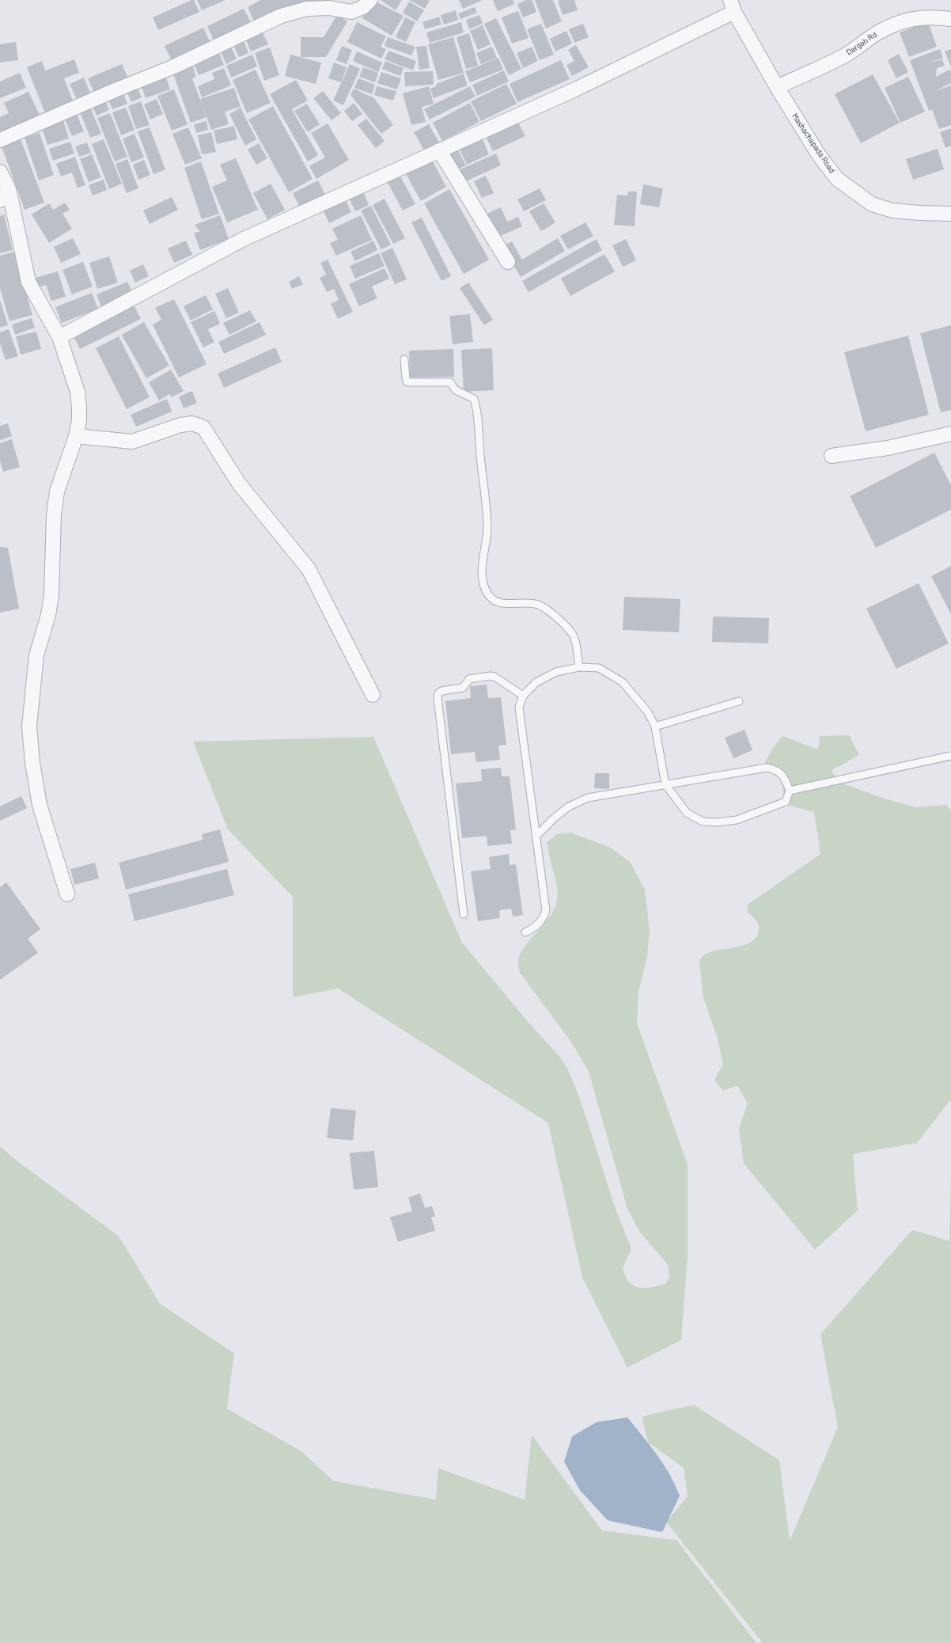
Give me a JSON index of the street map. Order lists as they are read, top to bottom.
{
  "streets": {
    "street": ["Dargah Rd", "Mashachapada Road"]
  },
  "crossings": [
    ["Dargah Rd", "Mashachapada Road"]
  ]
}
